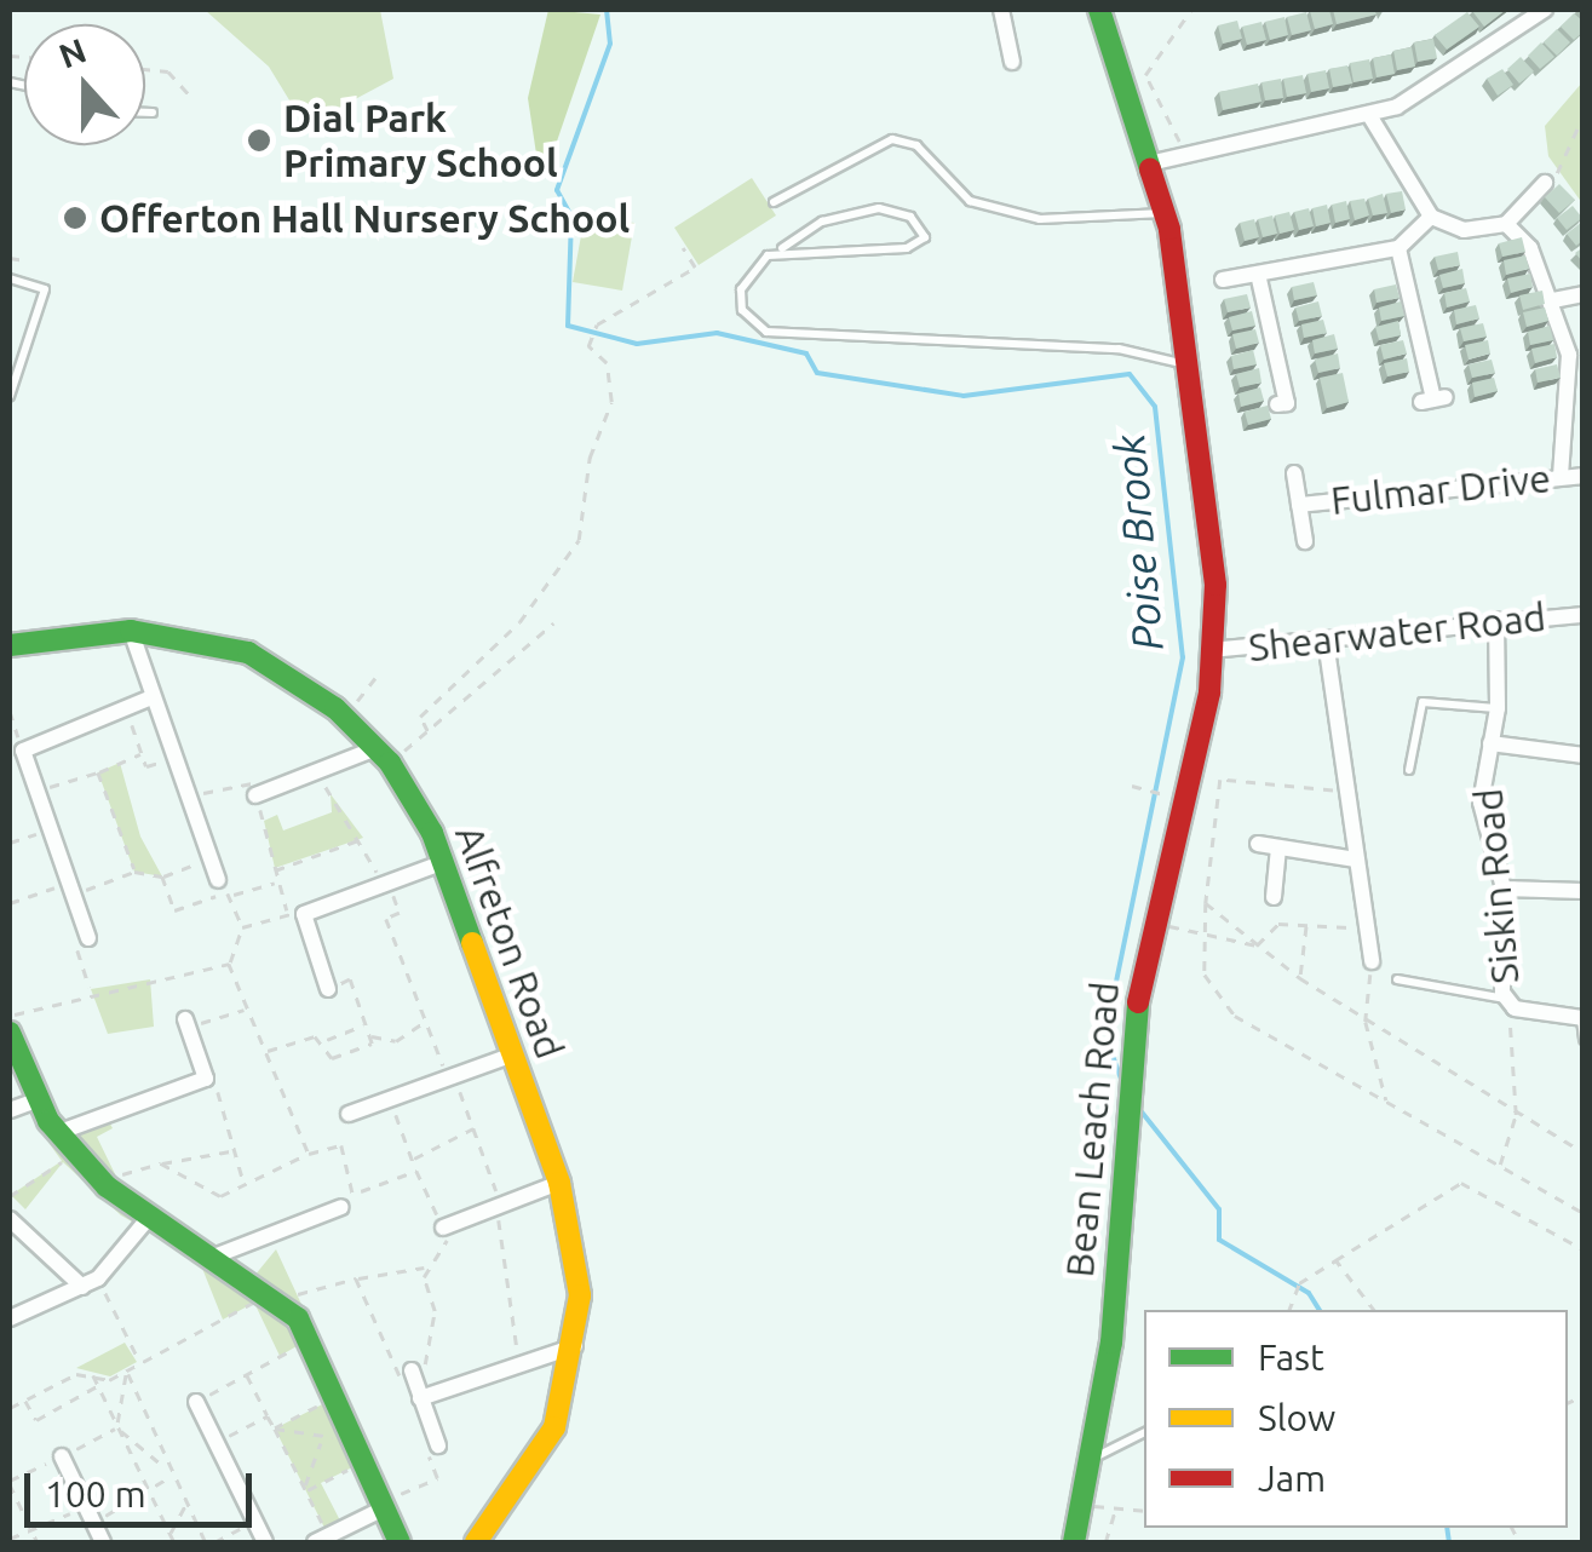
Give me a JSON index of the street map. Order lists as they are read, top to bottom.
{
  "streets": {
    "street": [
      "Fulmar Drive",
      "Shearwater Road",
      "Siskin Road",
      "Alfreton Road",
      "Bean Leach Road"
    ]
  },
  "crossings": [
    ["Shearwater Road", "Siskin Road"],
    ["Shearwater Road", "Bean Leach Road"]
  ],
  "water": ["Poise Brook"],
  "places": ["Dial Park Primary School", "Offerton Hall Nursery School"],
  "legend": ["Fast", "Slow", "Jam"],
  "scale_bar": "100 m",
  "north": "top"
}
